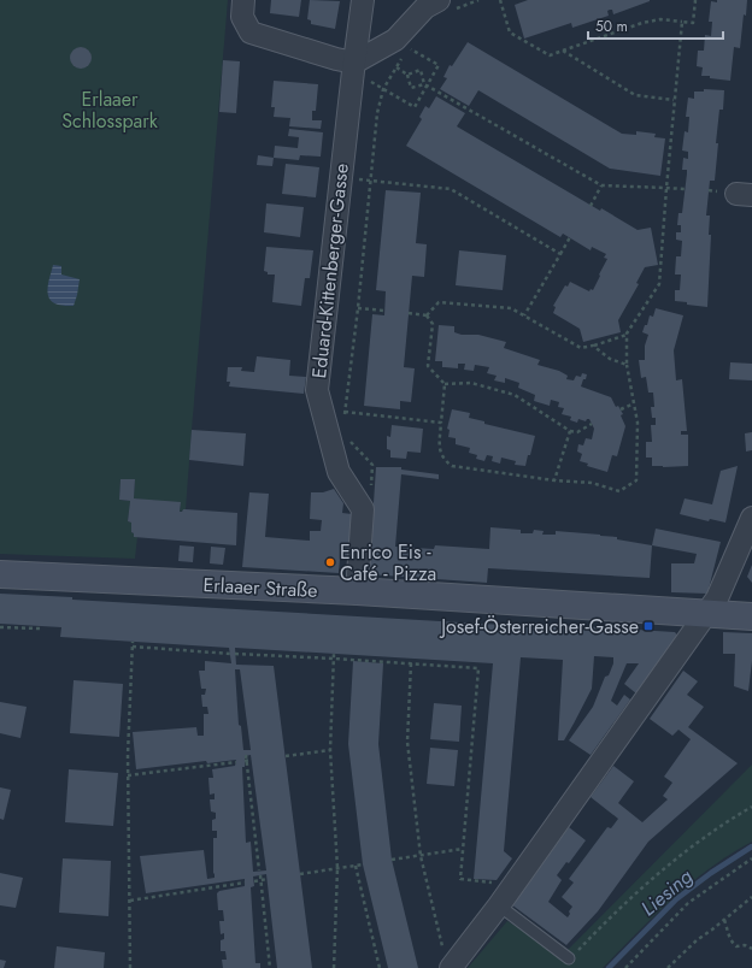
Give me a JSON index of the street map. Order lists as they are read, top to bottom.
{
  "streets": {
    "main road": ["Erlaaer Straße"],
    "street": ["Eduard-Kittenberger-Gasse"]
  },
  "water": ["Liesing"],
  "parks": ["Erlaaer Schlosspark"],
  "places": {
    "other": ["Enrico Eis - Café - Pizza"],
    "transit": ["Josef-Österreicher-Gasse"]
  },
  "scale_bar": "50 m"
}
